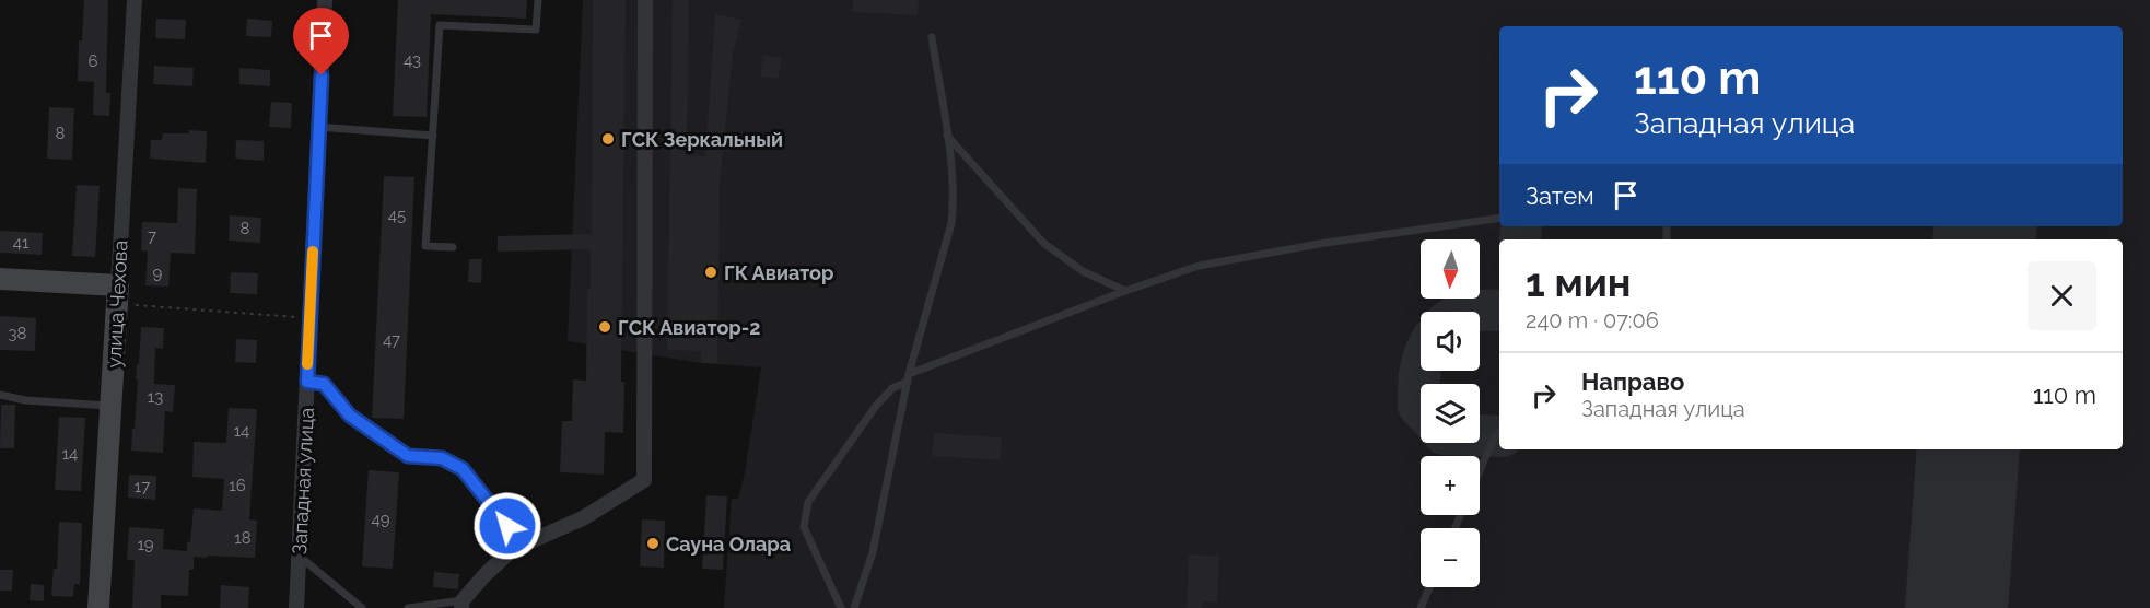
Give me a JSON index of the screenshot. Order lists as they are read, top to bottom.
{
  "streets": {
    "street": ["улица Чехова", "Западная улица"]
  },
  "places": [
    "ГСК Зеркальный",
    "ГК Авиатор",
    "ГСК Авиатор-2",
    "Сауна Олара"
  ],
  "house_numbers": [
    "43",
    "6",
    "8",
    "45",
    "8",
    "7",
    "41",
    "9",
    "38",
    "47",
    "13",
    "14",
    "14",
    "16",
    "17",
    "49",
    "18",
    "19"
  ],
  "north": "bottom",
  "page": {
    "turn": ["110 m", "Западная улица"],
    "then": "Затем",
    "map_buttons": ["+", "−"],
    "heading": ["1 мин", "240 m · 07:06"],
    "list": [
      {
        "name": "Направо",
        "note": "Западная улица",
        "value": "110 m"
      }
    ]
  }
}
